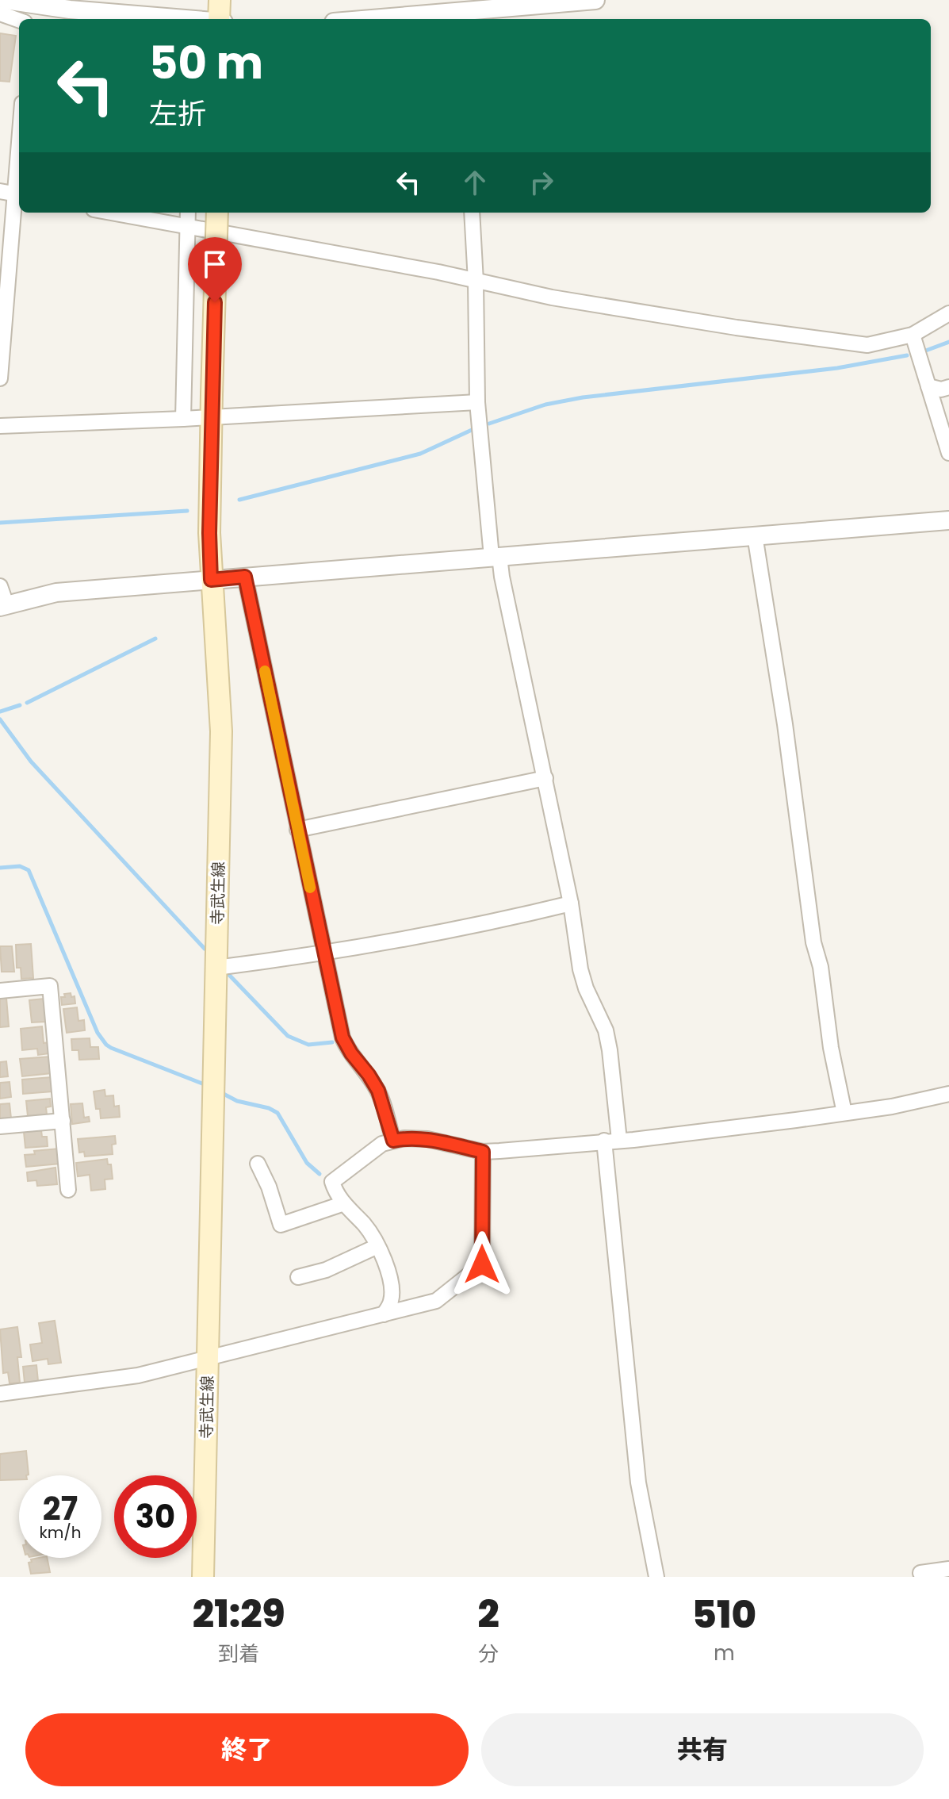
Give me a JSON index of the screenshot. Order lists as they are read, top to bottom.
{
  "streets": {
    "main road": ["寺武生線"]
  },
  "page": {
    "turn": ["50 m", "左折"],
    "speed": "27 km/h",
    "limit": "30",
    "eta": [
      "21:29",
      "到着",
      "2",
      "分",
      "510",
      "m"
    ],
    "buttons": ["終了", "共有"]
  }
}
